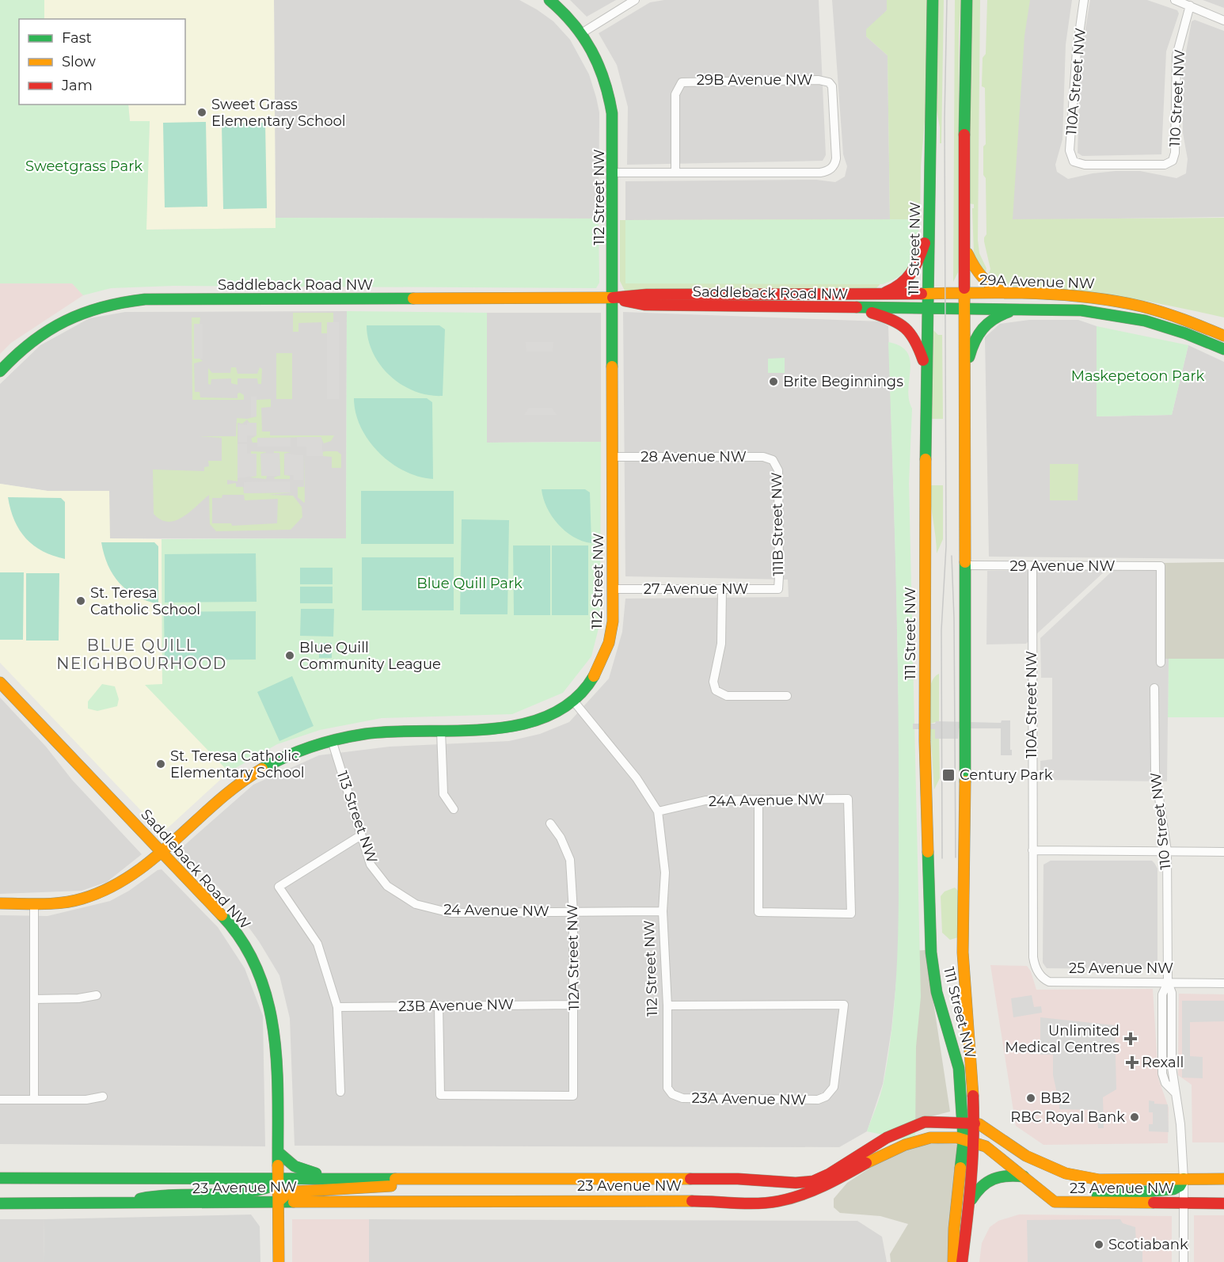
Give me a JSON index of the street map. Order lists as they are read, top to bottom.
{
  "streets": {
    "main road": [
      "112 Street NW",
      "111 Street NW",
      "29A Avenue NW",
      "Saddleback Road NW",
      "23 Avenue NW"
    ],
    "street": [
      "29B Avenue NW",
      "110A Street NW",
      "110 Street NW",
      "28 Avenue NW",
      "111B Street NW",
      "29 Avenue NW",
      "27 Avenue NW",
      "24A Avenue NW",
      "113 Street NW",
      "24 Avenue NW",
      "112A Street NW",
      "25 Avenue NW",
      "23B Avenue NW",
      "23A Avenue NW"
    ]
  },
  "crossings": [
    ["110A Street NW", "110 Street NW"],
    ["110A Street NW", "29 Avenue NW"],
    ["110A Street NW", "25 Avenue NW"],
    ["110 Street NW", "25 Avenue NW"],
    ["110 Street NW", "23 Avenue NW"],
    ["112 Street NW", "Saddleback Road NW"],
    ["112 Street NW", "28 Avenue NW"],
    ["112 Street NW", "27 Avenue NW"],
    ["112 Street NW", "24A Avenue NW"],
    ["112 Street NW", "24 Avenue NW"],
    ["112 Street NW", "23A Avenue NW"],
    ["111 Street NW", "29A Avenue NW"],
    ["111 Street NW", "Saddleback Road NW"],
    ["111 Street NW", "29 Avenue NW"],
    ["111 Street NW", "23 Avenue NW"],
    ["29A Avenue NW", "Saddleback Road NW"],
    ["Saddleback Road NW", "23 Avenue NW"],
    ["28 Avenue NW", "111B Street NW"],
    ["111B Street NW", "27 Avenue NW"],
    ["113 Street NW", "24 Avenue NW"],
    ["24 Avenue NW", "112A Street NW"],
    ["112A Street NW", "23B Avenue NW"]
  ],
  "districts": ["BLUE QUILL NEIGHBOURHOOD"],
  "parks": ["Sweetgrass Park", "Maskepetoon Park", "Blue Quill Park"],
  "places": {
    "other": [
      "Sweet Grass Elementary School",
      "Brite Beginnings",
      "St. Teresa Catholic School",
      "Blue Quill Community League",
      "St. Teresa Catholic Elementary School",
      "BB2",
      "RBC Royal Bank",
      "Scotiabank"
    ],
    "transit": ["Century Park"],
    "health": ["Unlimited Medical Centres", "Rexall"]
  },
  "legend": ["Fast", "Slow", "Jam"]
}
